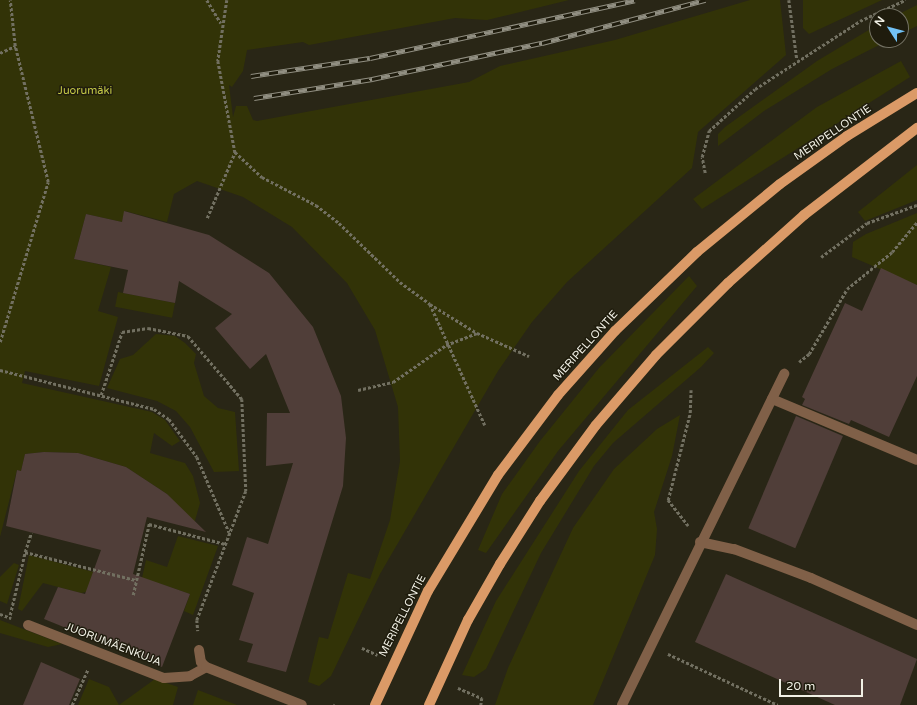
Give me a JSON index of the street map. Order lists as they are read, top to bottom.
{
  "streets": {
    "main road": ["MERIPELLONTIE"],
    "street": ["JUORUMÄENKUJA"]
  },
  "parks": ["Juorumäki"],
  "scale_bar": "20 m",
  "north": "top left"
}
